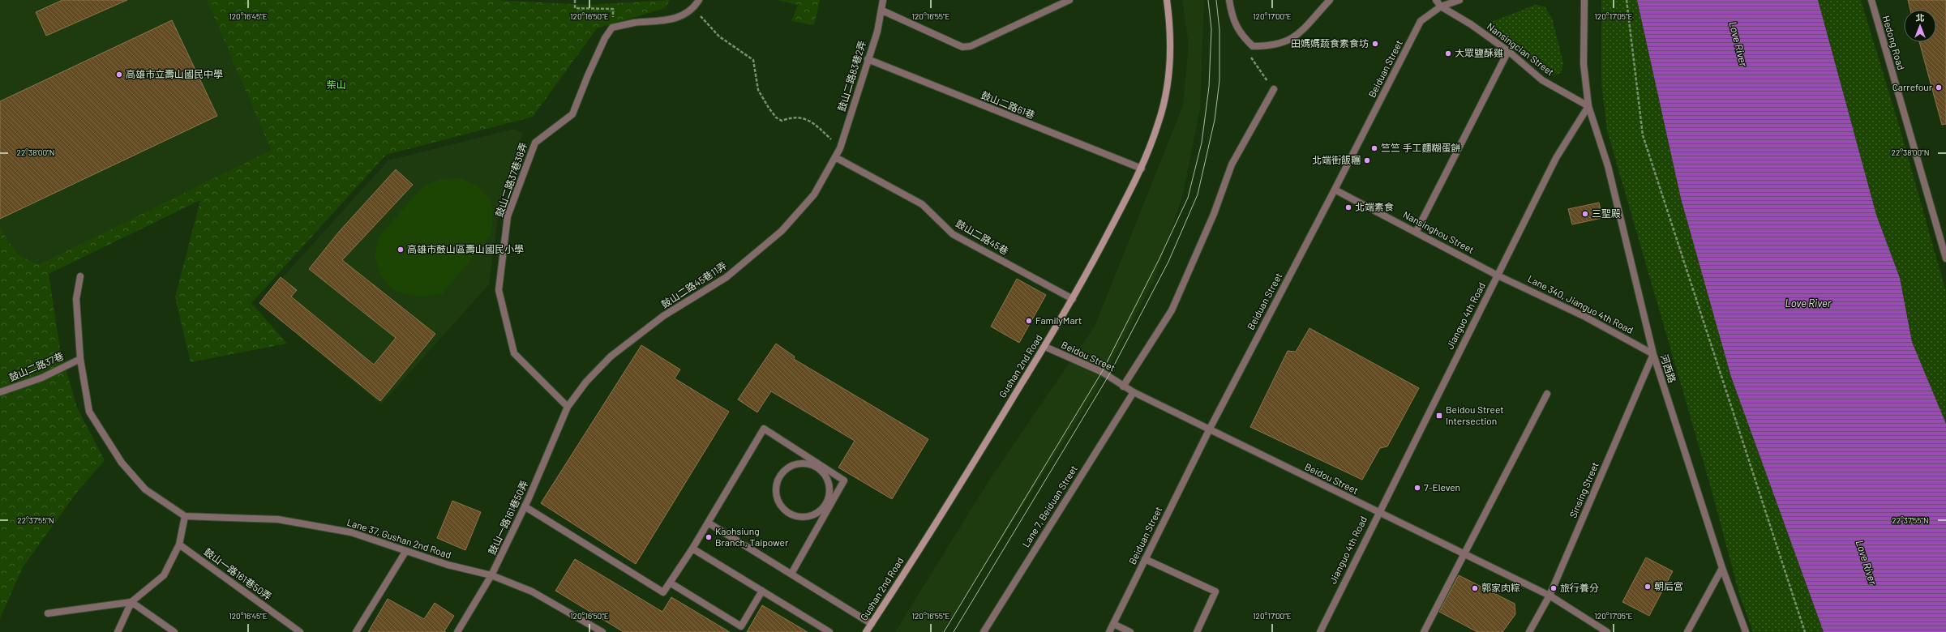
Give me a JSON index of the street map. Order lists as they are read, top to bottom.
{
  "streets": {
    "street": [
      "Hedong Road",
      "Nansingcian Street",
      "Beiduan Street",
      "鼓山二路83巷2弄",
      "鼓山二路61巷",
      "鼓山二路37巷38弄",
      "Nansinghou Street",
      "鼓山二路45巷",
      "鼓山二路45巷11弄",
      "Lane 340, Jianguo 4th Road",
      "Jianguo 4th Road",
      "Beidou Street",
      "Gushan 2nd Road",
      "鼓山二路37巷",
      "河西路",
      "Sinsing Street",
      "Lane 7, Beiduan Street",
      "鼓山一路161巷50弄",
      "Lane 37, Gushan 2nd Road"
    ]
  },
  "crossings": [
    ["Nansingcian Street", "Beiduan Street"],
    ["Nansingcian Street", "Jianguo 4th Road"],
    ["Nansingcian Street", "河西路"],
    ["Beiduan Street", "Nansinghou Street"],
    ["Beiduan Street", "Beidou Street"],
    ["鼓山二路83巷2弄", "鼓山二路61巷"],
    ["鼓山二路83巷2弄", "鼓山二路45巷"],
    ["鼓山二路83巷2弄", "鼓山二路45巷11弄"],
    ["鼓山二路61巷", "Gushan 2nd Road"],
    ["鼓山二路37巷38弄", "鼓山二路45巷11弄"],
    ["鼓山二路37巷38弄", "鼓山一路161巷50弄"],
    ["Nansinghou Street", "Lane 340, Jianguo 4th Road"],
    ["Nansinghou Street", "Jianguo 4th Road"],
    ["鼓山二路45巷", "鼓山二路45巷11弄"],
    ["鼓山二路45巷", "Gushan 2nd Road"],
    ["鼓山二路45巷11弄", "鼓山一路161巷50弄"],
    ["Lane 340, Jianguo 4th Road", "Jianguo 4th Road"],
    ["Lane 340, Jianguo 4th Road", "河西路"],
    ["Lane 340, Jianguo 4th Road", "Sinsing Street"],
    ["Jianguo 4th Road", "Beidou Street"],
    ["Jianguo 4th Road", "河西路"],
    ["Beidou Street", "Gushan 2nd Road"],
    ["Beidou Street", "Sinsing Street"],
    ["Beidou Street", "Lane 7, Beiduan Street"],
    ["河西路", "Sinsing Street"],
    ["鼓山一路161巷50弄", "Lane 37, Gushan 2nd Road"]
  ],
  "water": ["Love River"],
  "parks": ["柴山"],
  "places": {
    "other": [
      "田媽媽蔬食素食坊",
      "大眾鹽酥雞",
      "高雄市立壽山國民中學",
      "Carrefour",
      "竺竺 手工麵糊蛋餅",
      "北端街飯糰",
      "北端素食",
      "三聖殿",
      "高雄市鼓山區壽山國民小學",
      "FamilyMart",
      "7-Eleven",
      "Kaohsiung Branch, Taipower",
      "朝后宮",
      "郭家肉粽",
      "旅行養分"
    ],
    "transit": ["Beidou Street Intersection"]
  },
  "north": "top",
  "coordinates": [
    "120°16'45\"E",
    "120°16'50\"E",
    "120°16'55\"E",
    "120°17'00\"E",
    "120°17'05\"E",
    "22°38'00\"N",
    "22°37'55\"N"
  ]
}
